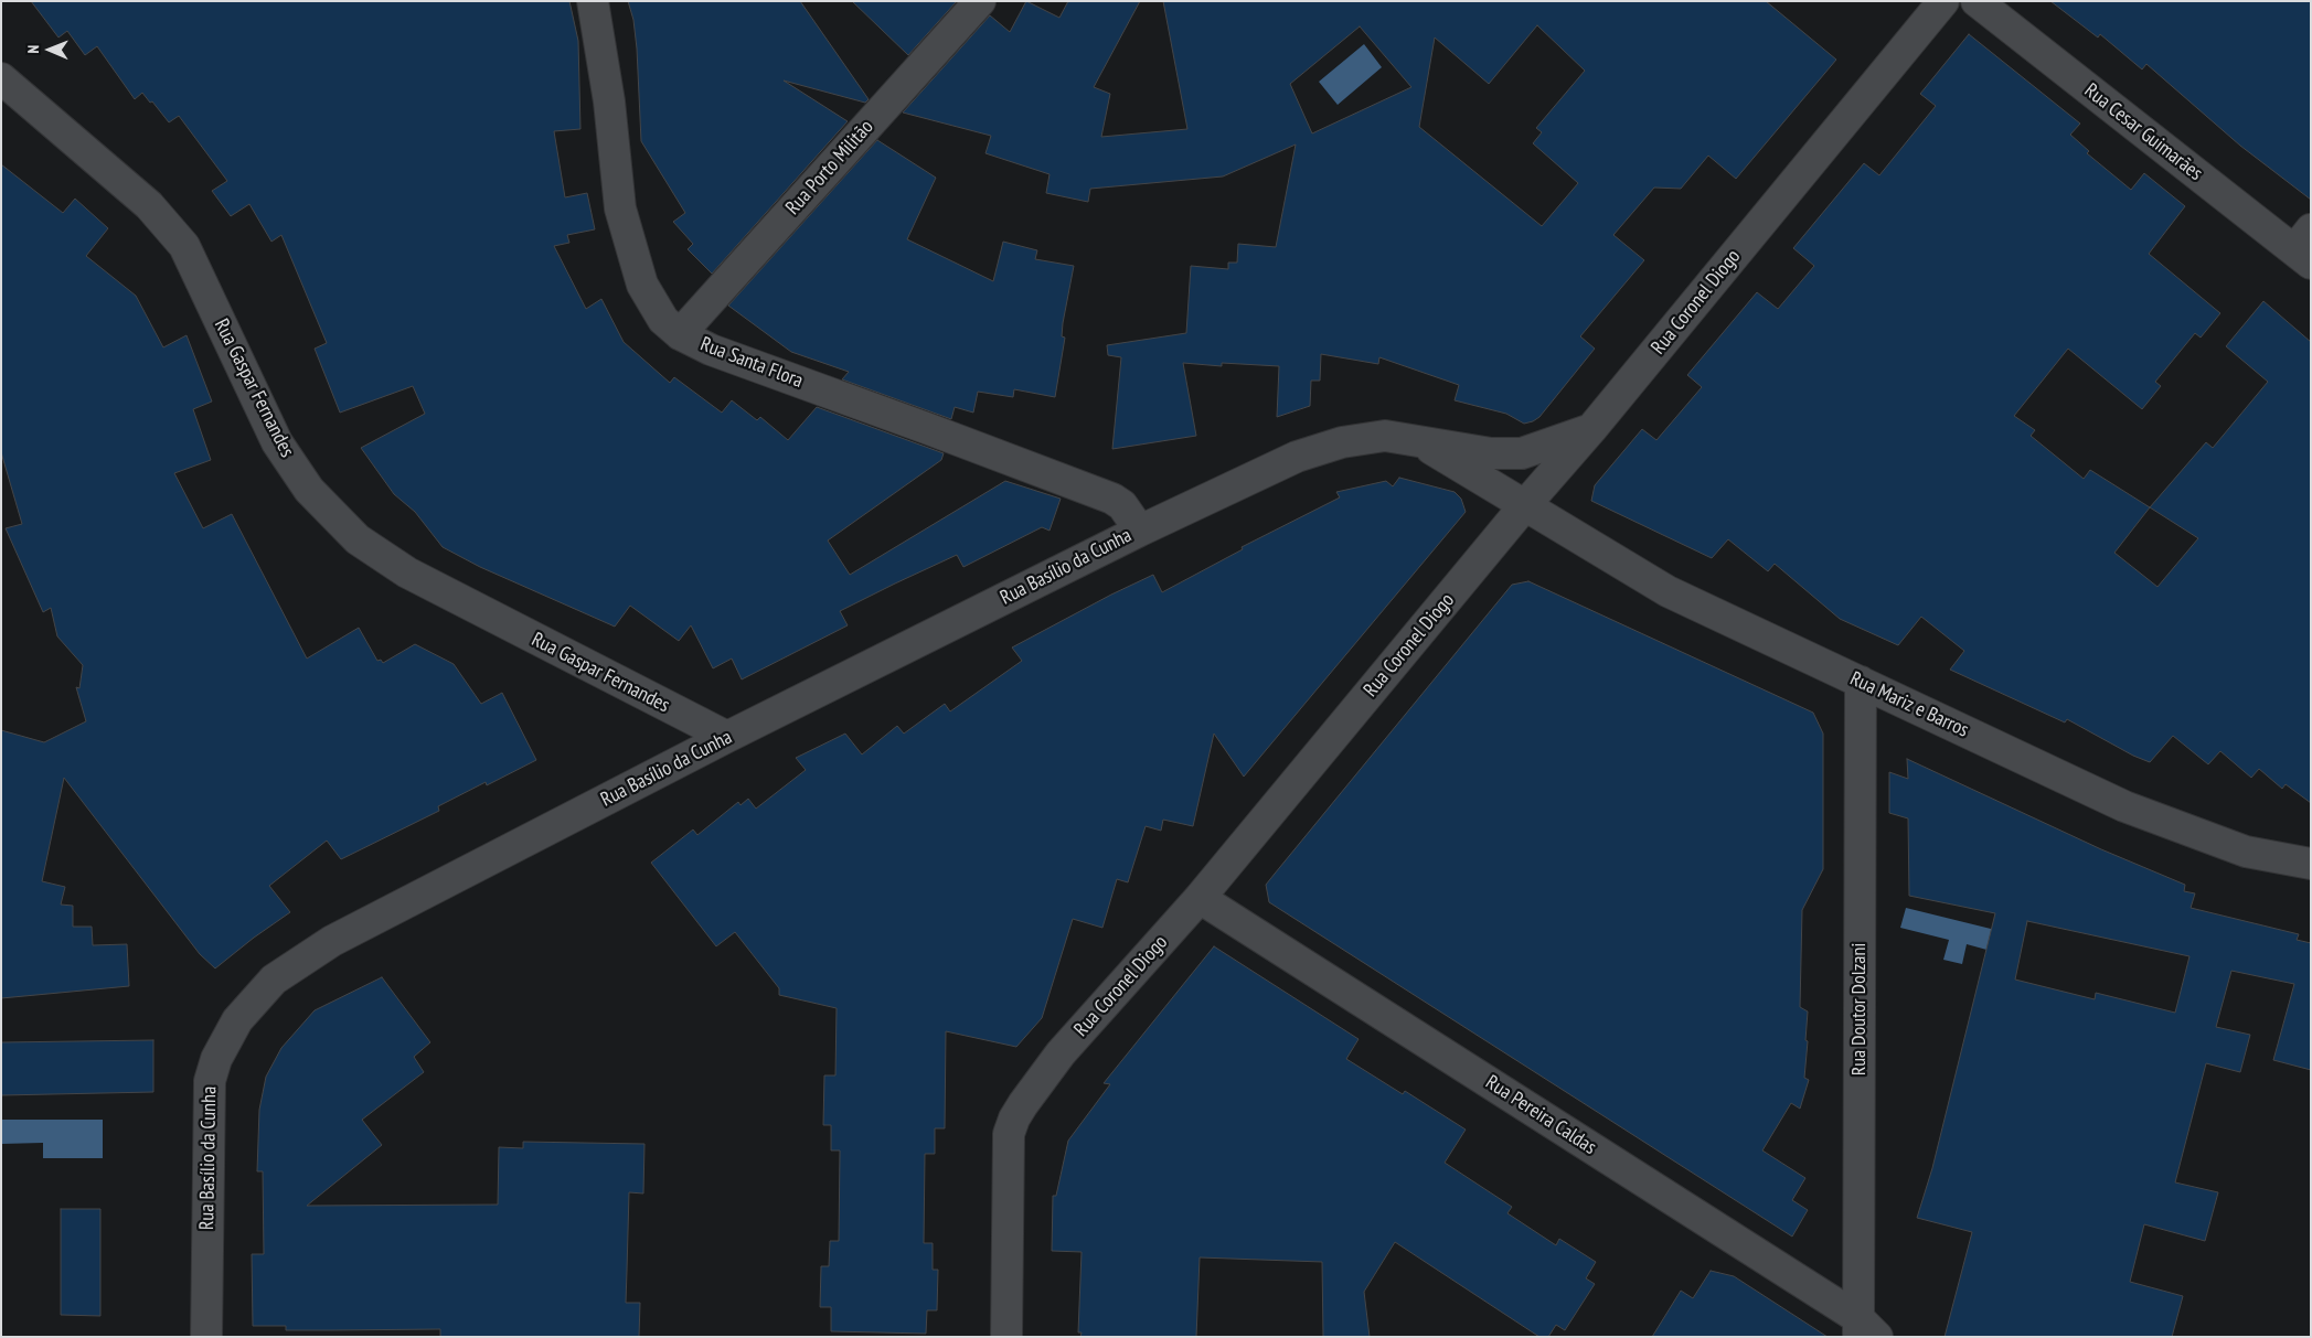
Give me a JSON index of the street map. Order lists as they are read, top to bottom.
{
  "streets": {
    "street": [
      "Rua Cesar Guimarães",
      "Rua Porto Militão",
      "Rua Coronel Diogo",
      "Rua Santa Flora",
      "Rua Gaspar Fernandes",
      "Rua Basílio da Cunha",
      "Rua Mariz e Barros",
      "Rua Doutor Dolzani",
      "Rua Pereira Caldas"
    ]
  },
  "crossings": [
    ["Rua Porto Militão", "Rua Santa Flora"],
    ["Rua Coronel Diogo", "Rua Basílio da Cunha"],
    ["Rua Coronel Diogo", "Rua Mariz e Barros"],
    ["Rua Coronel Diogo", "Rua Pereira Caldas"],
    ["Rua Santa Flora", "Rua Basílio da Cunha"],
    ["Rua Gaspar Fernandes", "Rua Basílio da Cunha"],
    ["Rua Basílio da Cunha", "Rua Mariz e Barros"],
    ["Rua Mariz e Barros", "Rua Doutor Dolzani"],
    ["Rua Doutor Dolzani", "Rua Pereira Caldas"]
  ],
  "north": "left"
}
